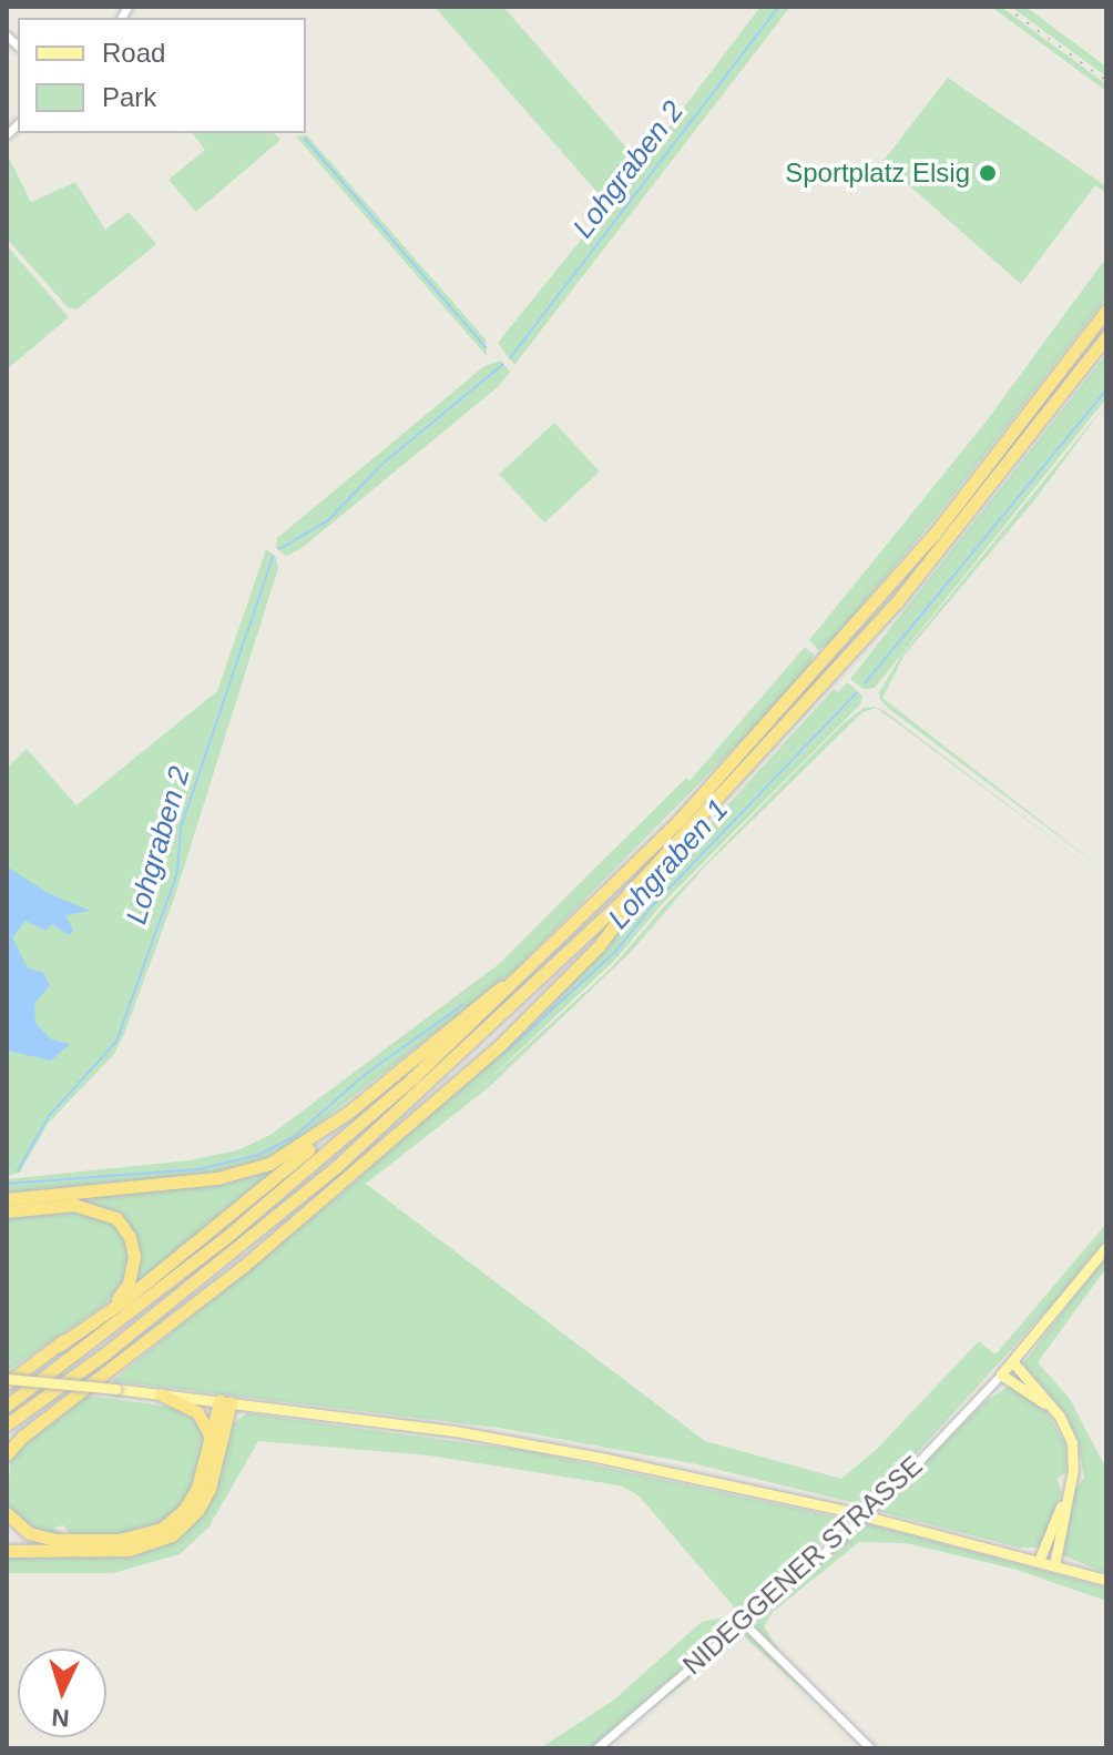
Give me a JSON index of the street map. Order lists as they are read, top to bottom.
{
  "streets": {
    "street": ["NIDEGGENER STRASSE"]
  },
  "water": ["Lohgraben 2", "Lohgraben 1"],
  "places": ["Sportplatz Elsig"],
  "legend": ["Road", "Park"],
  "north": "bottom"
}
